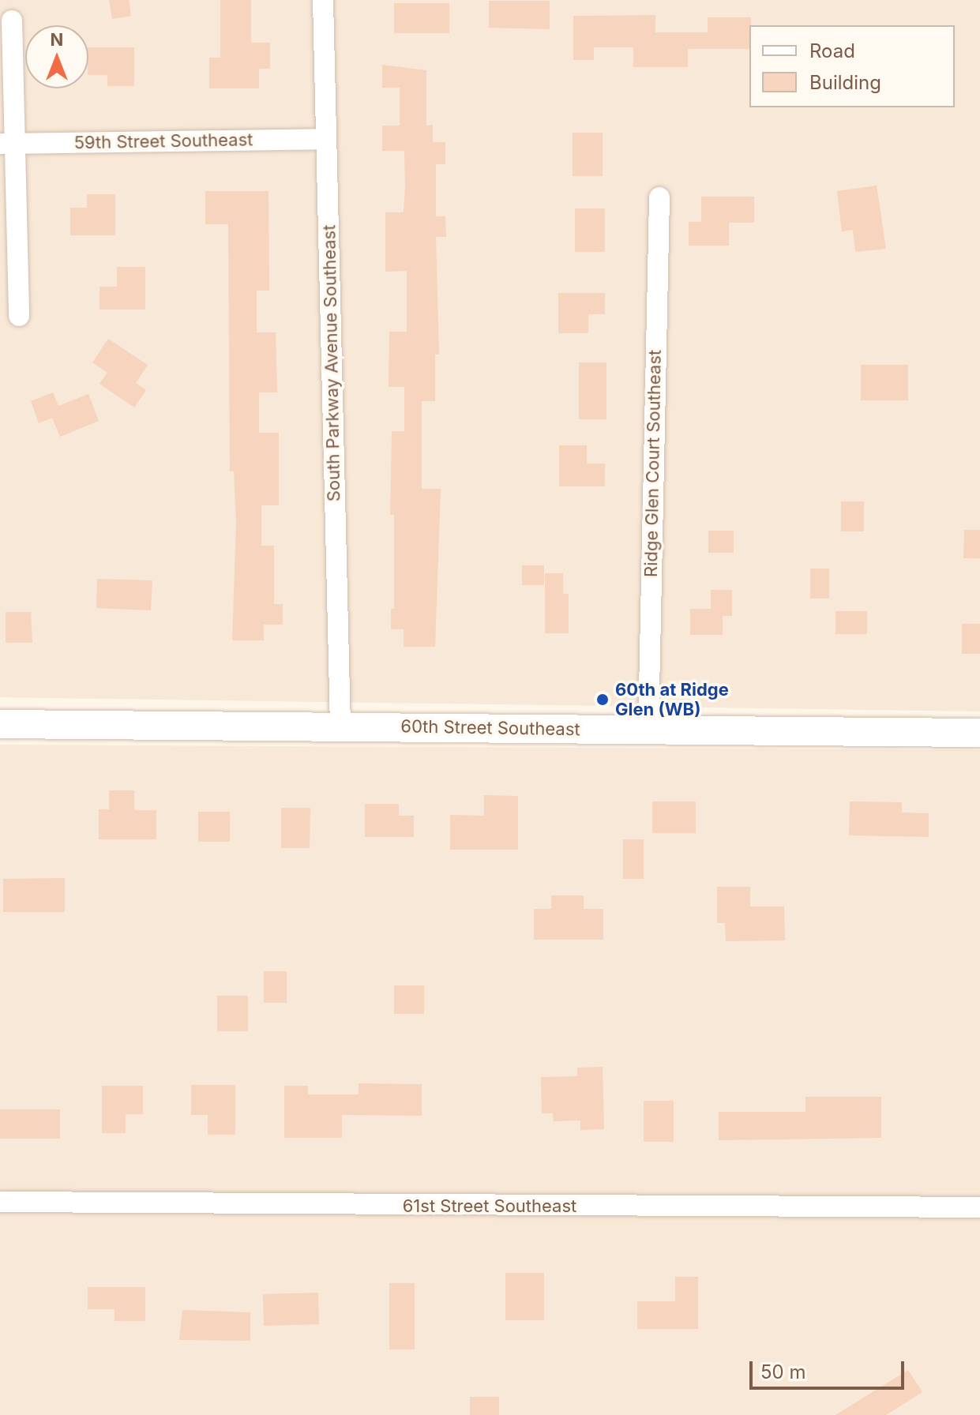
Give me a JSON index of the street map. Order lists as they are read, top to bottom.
{
  "streets": {
    "main road": ["60th Street Southeast"],
    "street": [
      "59th Street Southeast",
      "South Parkway Avenue Southeast",
      "Ridge Glen Court Southeast",
      "61st Street Southeast"
    ]
  },
  "crossings": [
    ["59th Street Southeast", "South Parkway Avenue Southeast"],
    ["South Parkway Avenue Southeast", "60th Street Southeast"],
    ["Ridge Glen Court Southeast", "60th Street Southeast"]
  ],
  "places": ["60th at Ridge Glen (WB)"],
  "legend": ["Road", "Building"],
  "scale_bar": "50 m",
  "north": "top"
}
